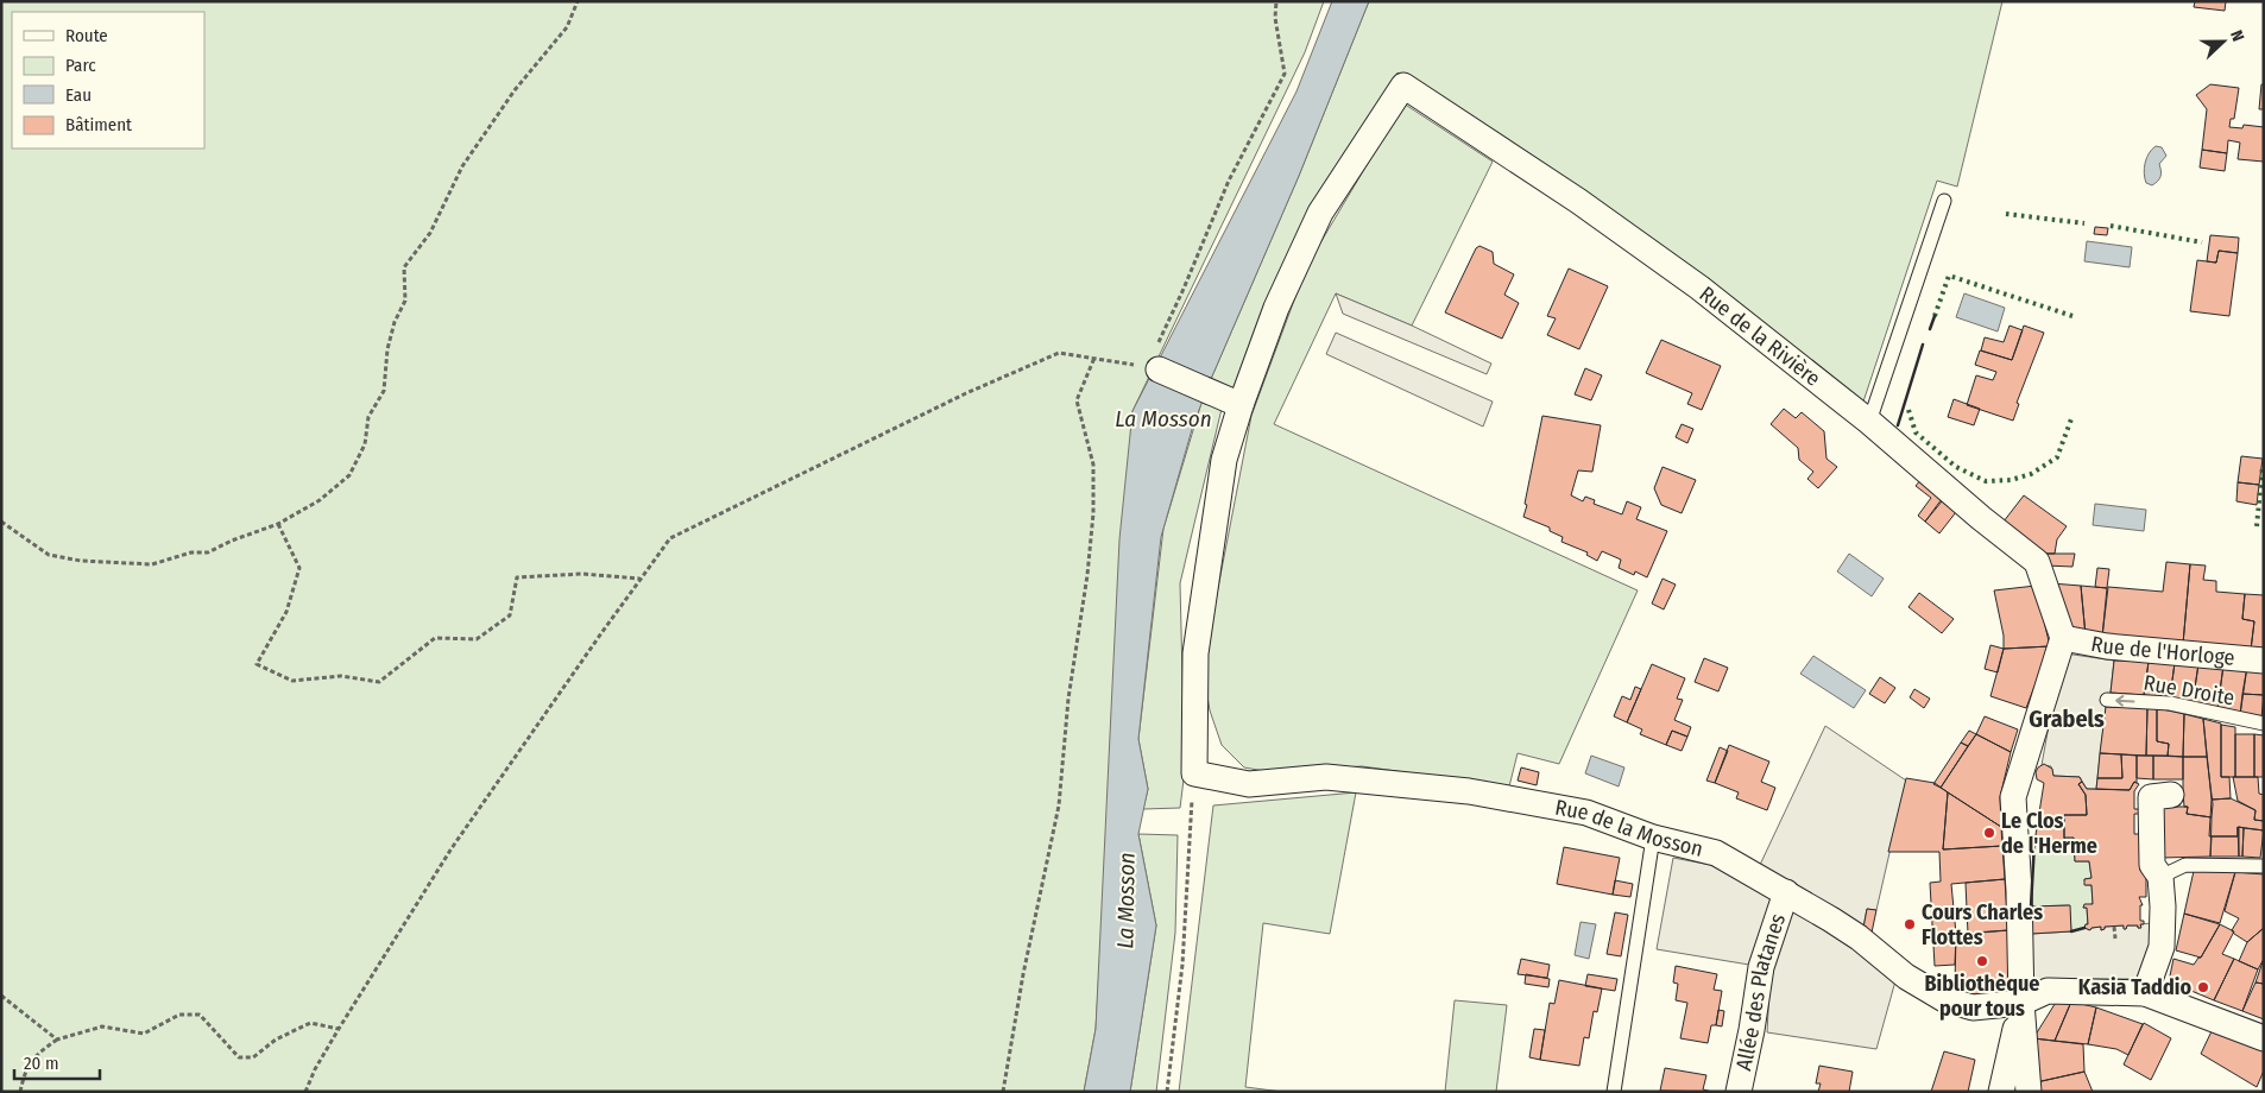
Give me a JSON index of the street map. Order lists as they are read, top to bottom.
{
  "streets": {
    "street": [
      "Rue de la Rivière",
      "Rue de l'Horloge",
      "Rue de la Mosson",
      "Allée des Platanes"
    ],
    "lane": ["Rue Droite"]
  },
  "crossings": [
    ["Rue de la Rivière", "Rue de l'Horloge"],
    ["Rue de la Mosson", "Allée des Platanes"]
  ],
  "one_way": ["Rue Droite"],
  "districts": ["Grabels"],
  "water": ["La Mosson"],
  "places": [
    "Le Clos de l'Herme",
    "Cours Charles Flottes",
    "Bibliothèque pour tous",
    "Kasia Taddio"
  ],
  "legend": [
    "Route",
    "Parc",
    "Eau",
    "Bâtiment"
  ],
  "scale_bar": "20 m",
  "north": "right"
}
